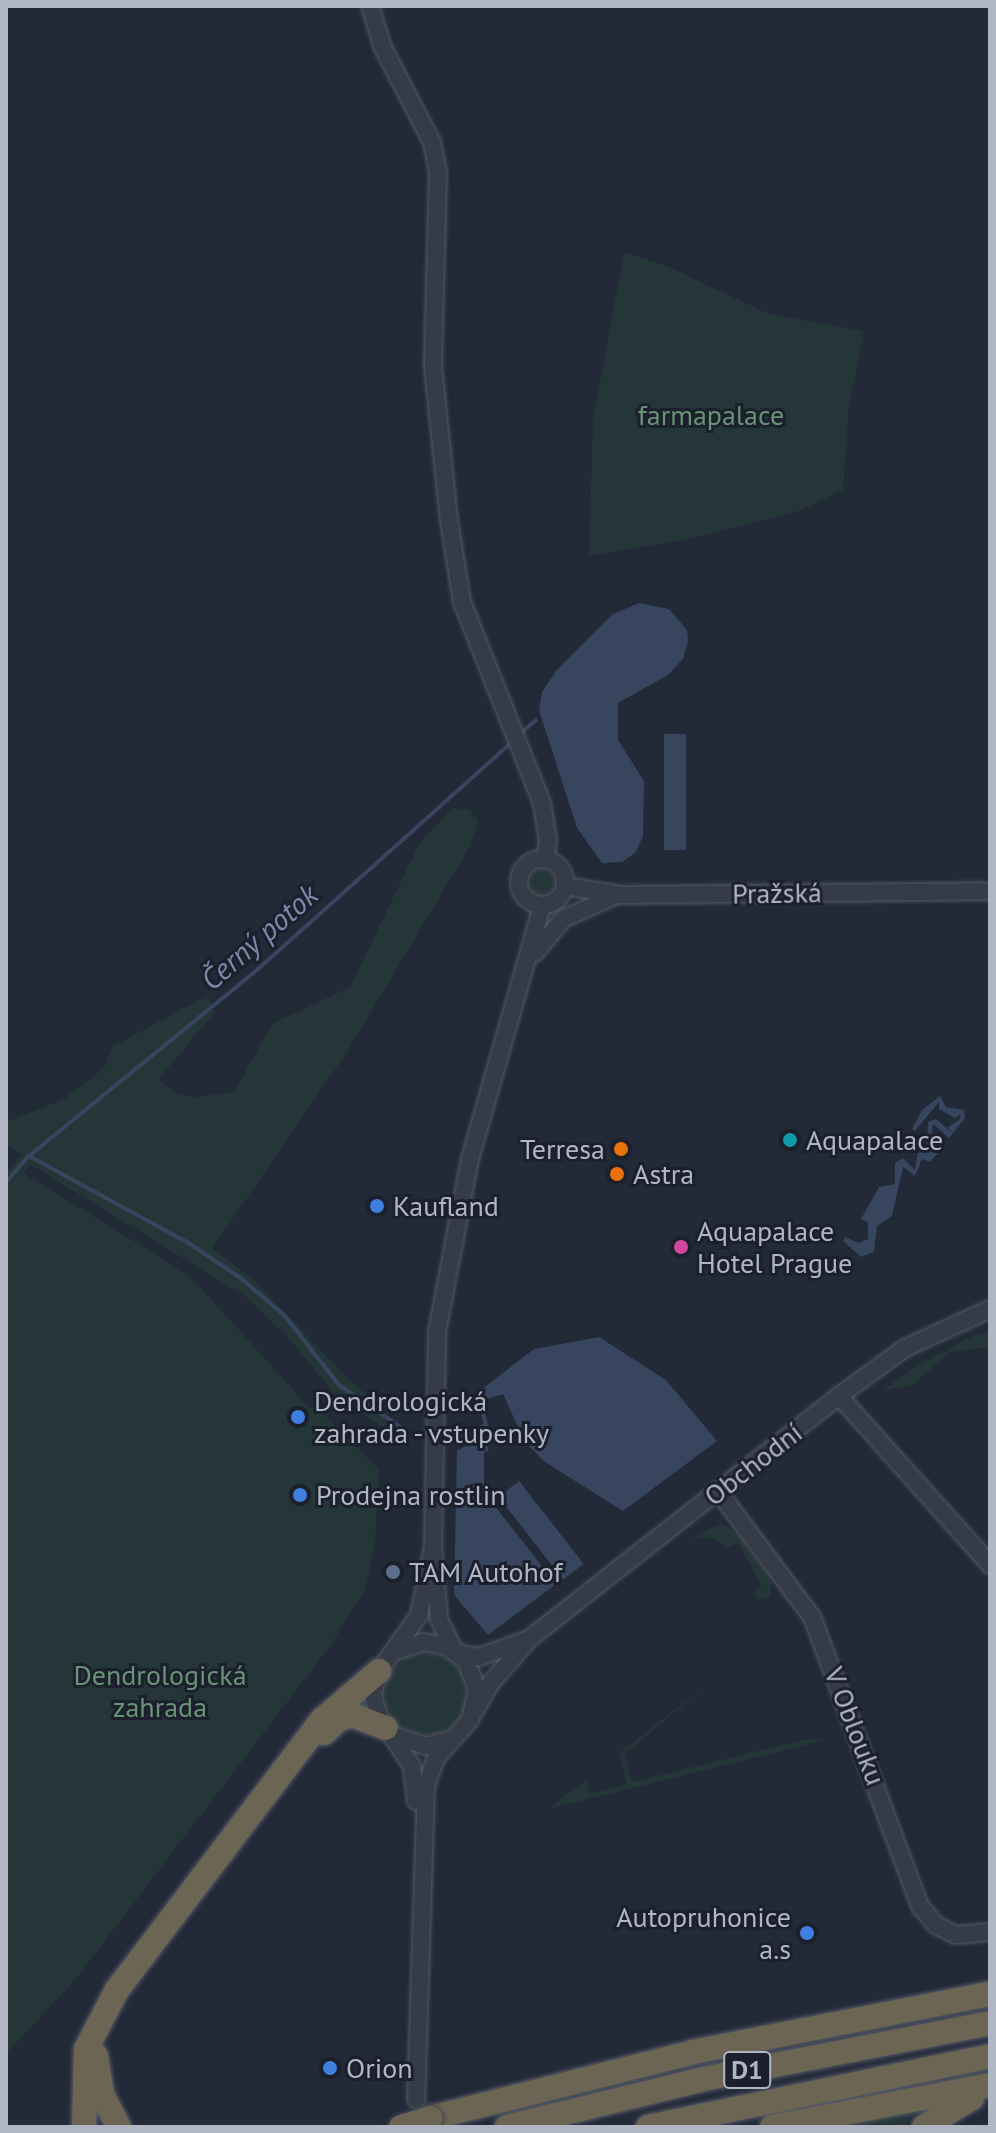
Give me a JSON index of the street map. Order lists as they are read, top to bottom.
{
  "streets": {
    "highway": ["D1"],
    "street": ["Pražská", "Obchodní", "V Oblouku"]
  },
  "crossings": [
    ["Obchodní", "V Oblouku"]
  ],
  "water": ["Černý potok"],
  "parks": ["farmapalace", "Dendrologická zahrada"],
  "places": [
    "Aquapalace",
    "Terresa",
    "Astra",
    "Kaufland",
    "Aquapalace Hotel Prague",
    "Dendrologická zahrada - vstupenky",
    "Prodejna rostlin",
    "TAM Autohof",
    "Autopruhonice a.s",
    "Orion"
  ]
}
